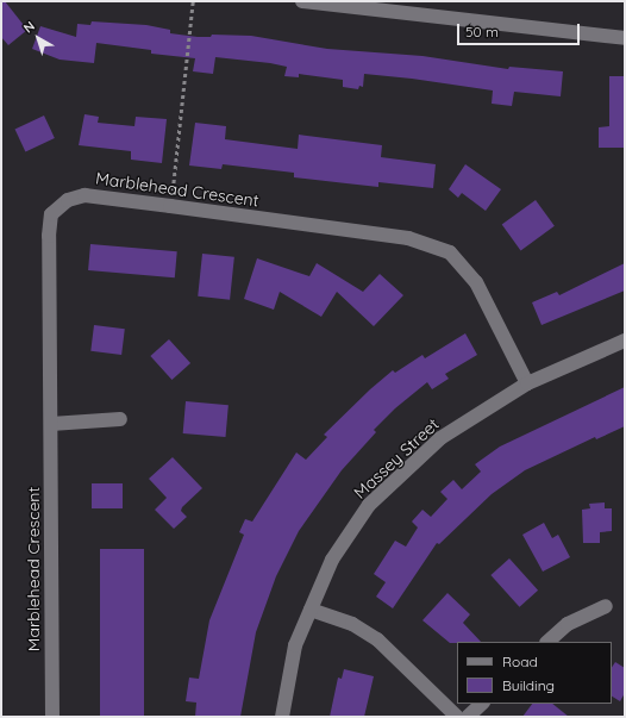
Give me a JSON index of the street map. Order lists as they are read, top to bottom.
{
  "streets": {
    "street": ["Marblehead Crescent", "Massey Street"]
  },
  "crossings": [
    ["Marblehead Crescent", "Massey Street"]
  ],
  "legend": ["Road", "Building"],
  "scale_bar": "50 m",
  "north": "top left"
}
